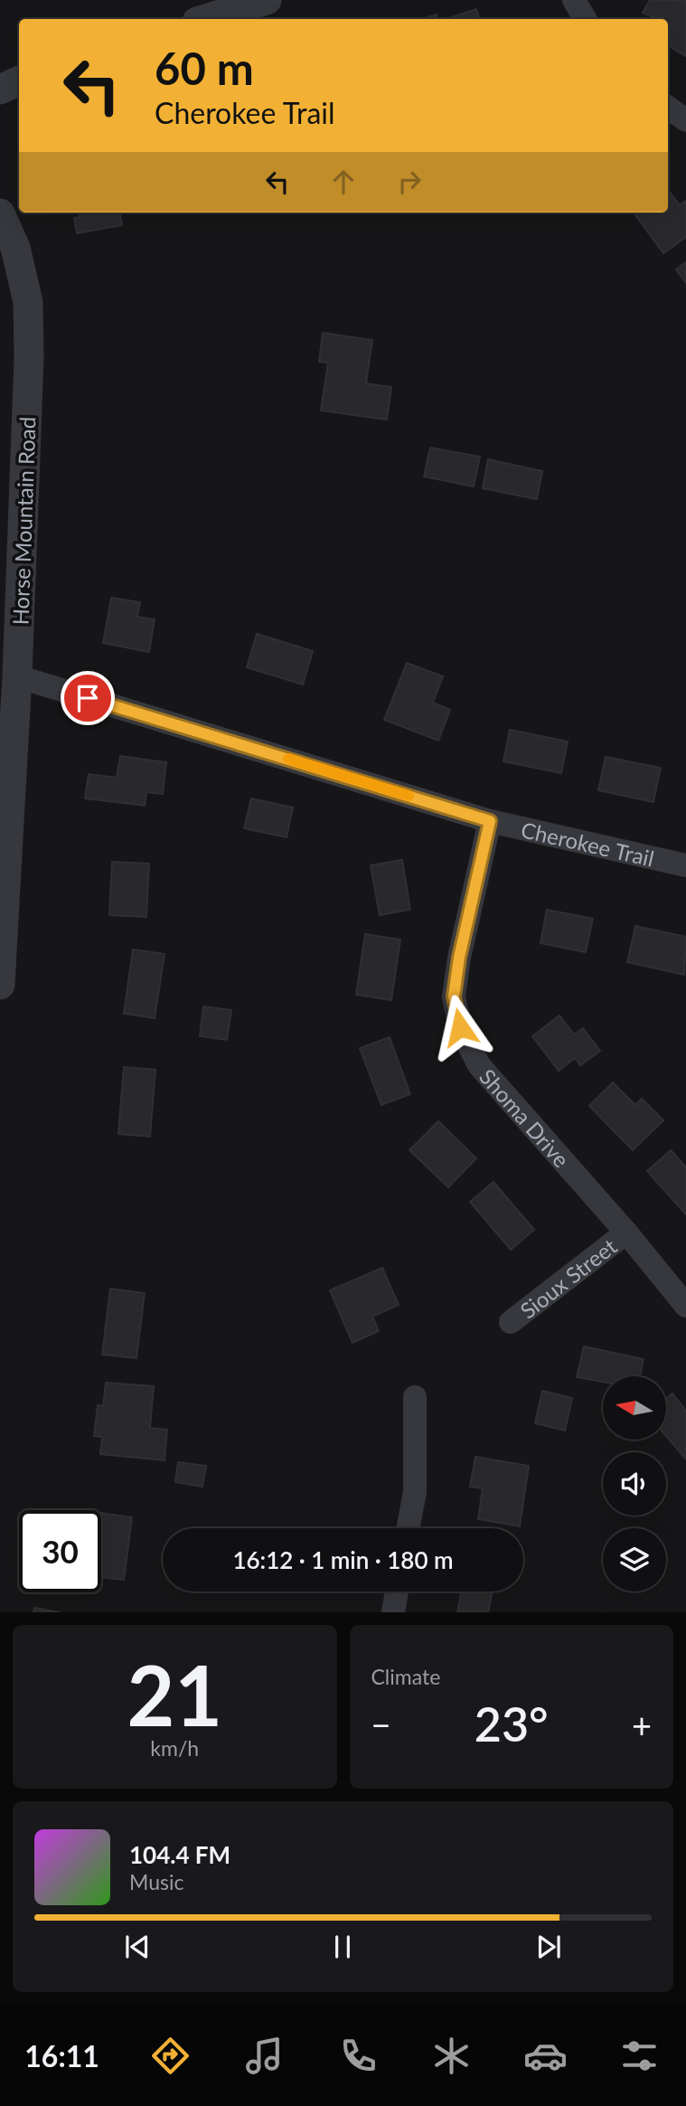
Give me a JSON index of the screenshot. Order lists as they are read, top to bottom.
{
  "streets": {
    "street": [
      "Horse Mountain Road",
      "Cherokee Trail",
      "Shoma Drive",
      "Sioux Street"
    ]
  },
  "crossings": [
    ["Horse Mountain Road", "Cherokee Trail"],
    ["Cherokee Trail", "Shoma Drive"],
    ["Shoma Drive", "Sioux Street"]
  ],
  "north": "left",
  "page": {
    "turn": ["60 m", "Cherokee Trail"],
    "limit": "30",
    "trip": "16:12 · 1 min · 180 m",
    "tile": [
      ["21", "km/h"],
      "Climate"
    ],
    "heat": ["−", "23°", "+"],
    "song": ["104.4 FM", "Music"],
    "tabs": "16:11"
  }
}
